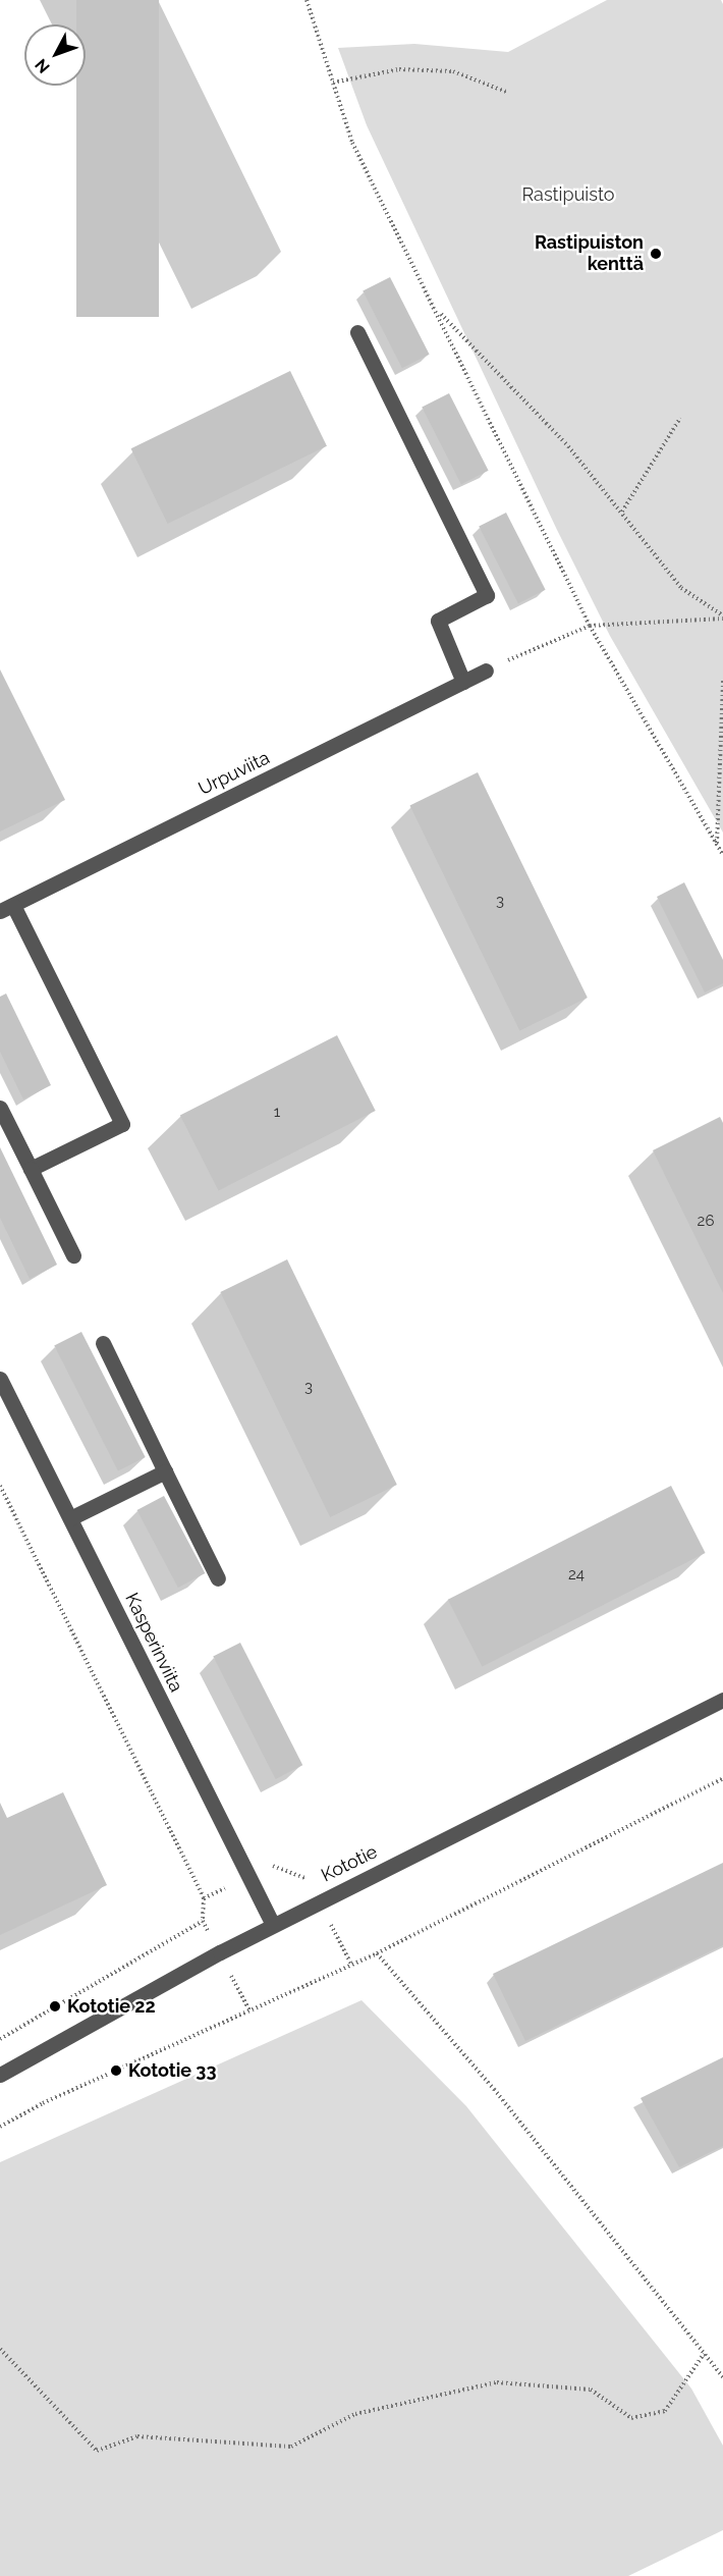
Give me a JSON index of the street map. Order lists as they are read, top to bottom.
{
  "streets": {
    "street": ["Urpuviita", "Kasperinviita", "Kototie"]
  },
  "crossings": [
    ["Kasperinviita", "Kototie"]
  ],
  "parks": ["Rastipuisto"],
  "places": ["Rastipuiston kenttä", "Kototie 22", "Kototie 33"],
  "house_numbers": [
    "3",
    "1",
    "26",
    "3",
    "24"
  ],
  "north": "bottom left"
}
